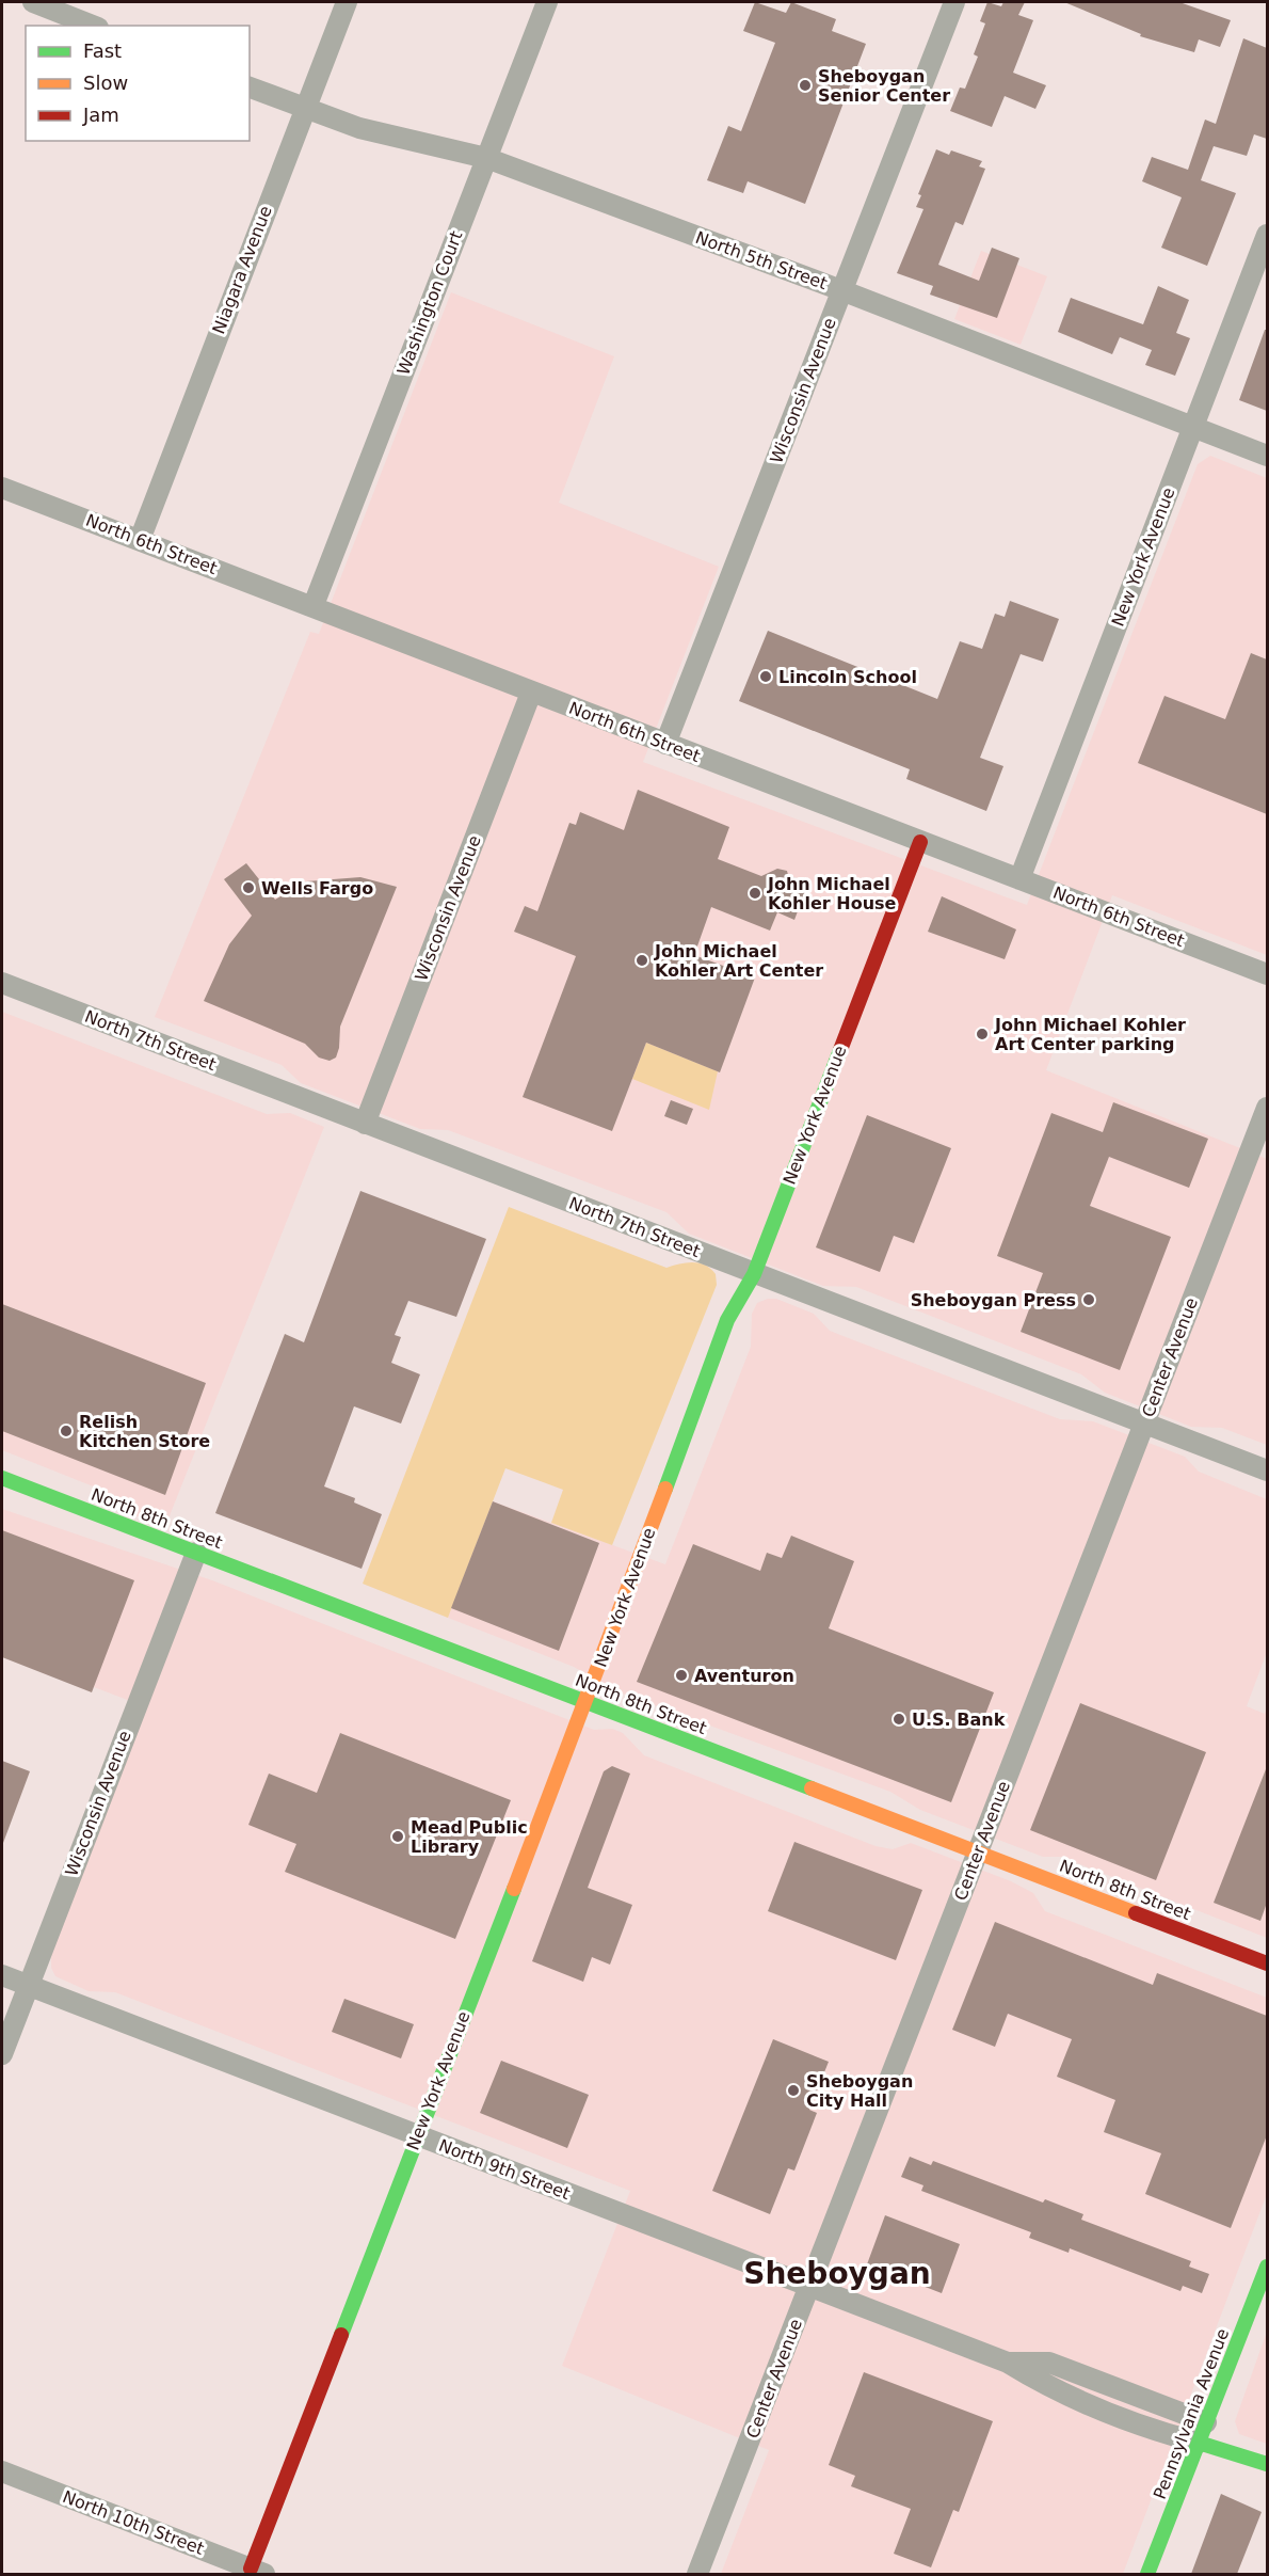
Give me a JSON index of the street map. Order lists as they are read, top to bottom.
{
  "streets": {
    "street": [
      "North 5th Street",
      "Niagara Avenue",
      "Washington Court",
      "Wisconsin Avenue",
      "North 6th Street",
      "New York Avenue",
      "North 7th Street",
      "Center Avenue",
      "North 8th Street",
      "North 9th Street",
      "Pennsylvania Avenue",
      "North 10th Street"
    ]
  },
  "crossings": [
    ["North 5th Street", "Niagara Avenue"],
    ["North 5th Street", "Washington Court"],
    ["North 5th Street", "Wisconsin Avenue"],
    ["North 5th Street", "New York Avenue"],
    ["Niagara Avenue", "North 6th Street"],
    ["Washington Court", "North 6th Street"],
    ["Wisconsin Avenue", "North 6th Street"],
    ["Wisconsin Avenue", "North 7th Street"],
    ["Wisconsin Avenue", "North 8th Street"],
    ["Wisconsin Avenue", "North 9th Street"],
    ["North 6th Street", "New York Avenue"],
    ["New York Avenue", "North 7th Street"],
    ["New York Avenue", "North 8th Street"],
    ["New York Avenue", "North 9th Street"],
    ["New York Avenue", "North 10th Street"],
    ["North 7th Street", "Center Avenue"],
    ["Center Avenue", "North 8th Street"],
    ["Center Avenue", "North 9th Street"],
    ["North 9th Street", "Pennsylvania Avenue"]
  ],
  "districts": ["Sheboygan"],
  "places": [
    "Sheboygan Senior Center",
    "Lincoln School",
    "Wells Fargo",
    "John Michael Kohler House",
    "John Michael Kohler Art Center",
    "John Michael Kohler Art Center parking",
    "Sheboygan Press",
    "Relish Kitchen Store",
    "Aventuron",
    "U.S. Bank",
    "Mead Public Library",
    "Sheboygan City Hall"
  ],
  "legend": ["Fast", "Slow", "Jam"]
}
